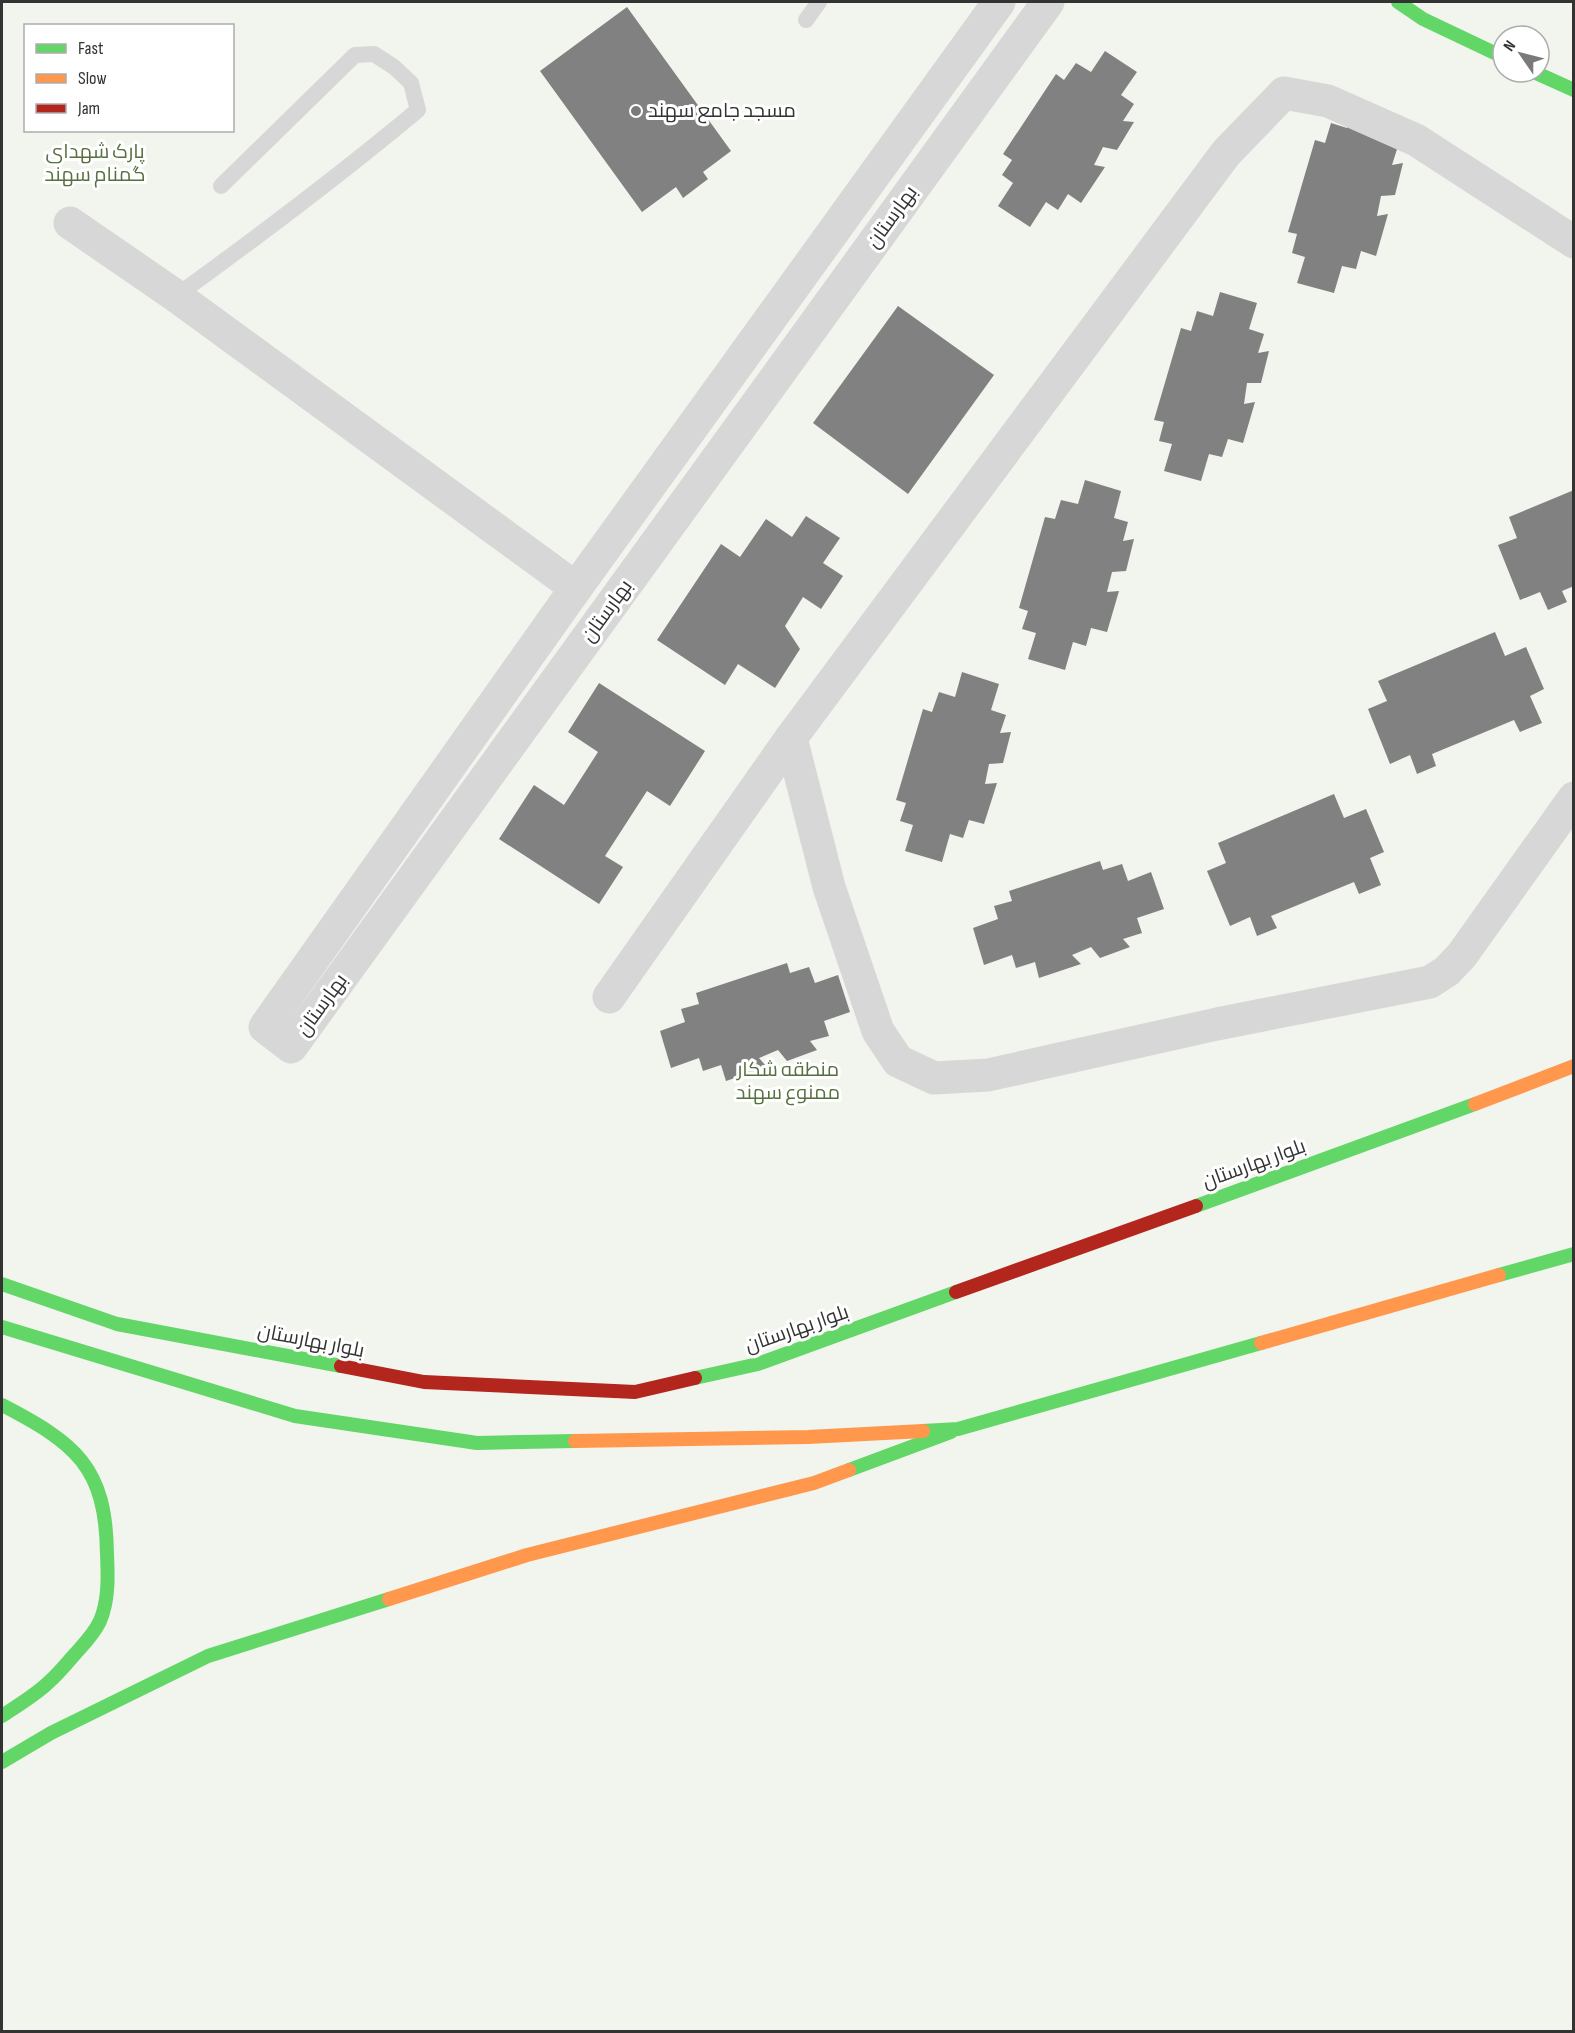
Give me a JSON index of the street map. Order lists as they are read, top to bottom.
{
  "streets": {
    "main road": ["بلوار بهارستان"],
    "street": ["بهارستان"]
  },
  "parks": ["پارک شهدای گمنام سهند", "منطقه شکار ممنوع سهند"],
  "places": ["مسجد جامع سهند"],
  "legend": ["Fast", "Slow", "Jam"],
  "north": "top left"
}
